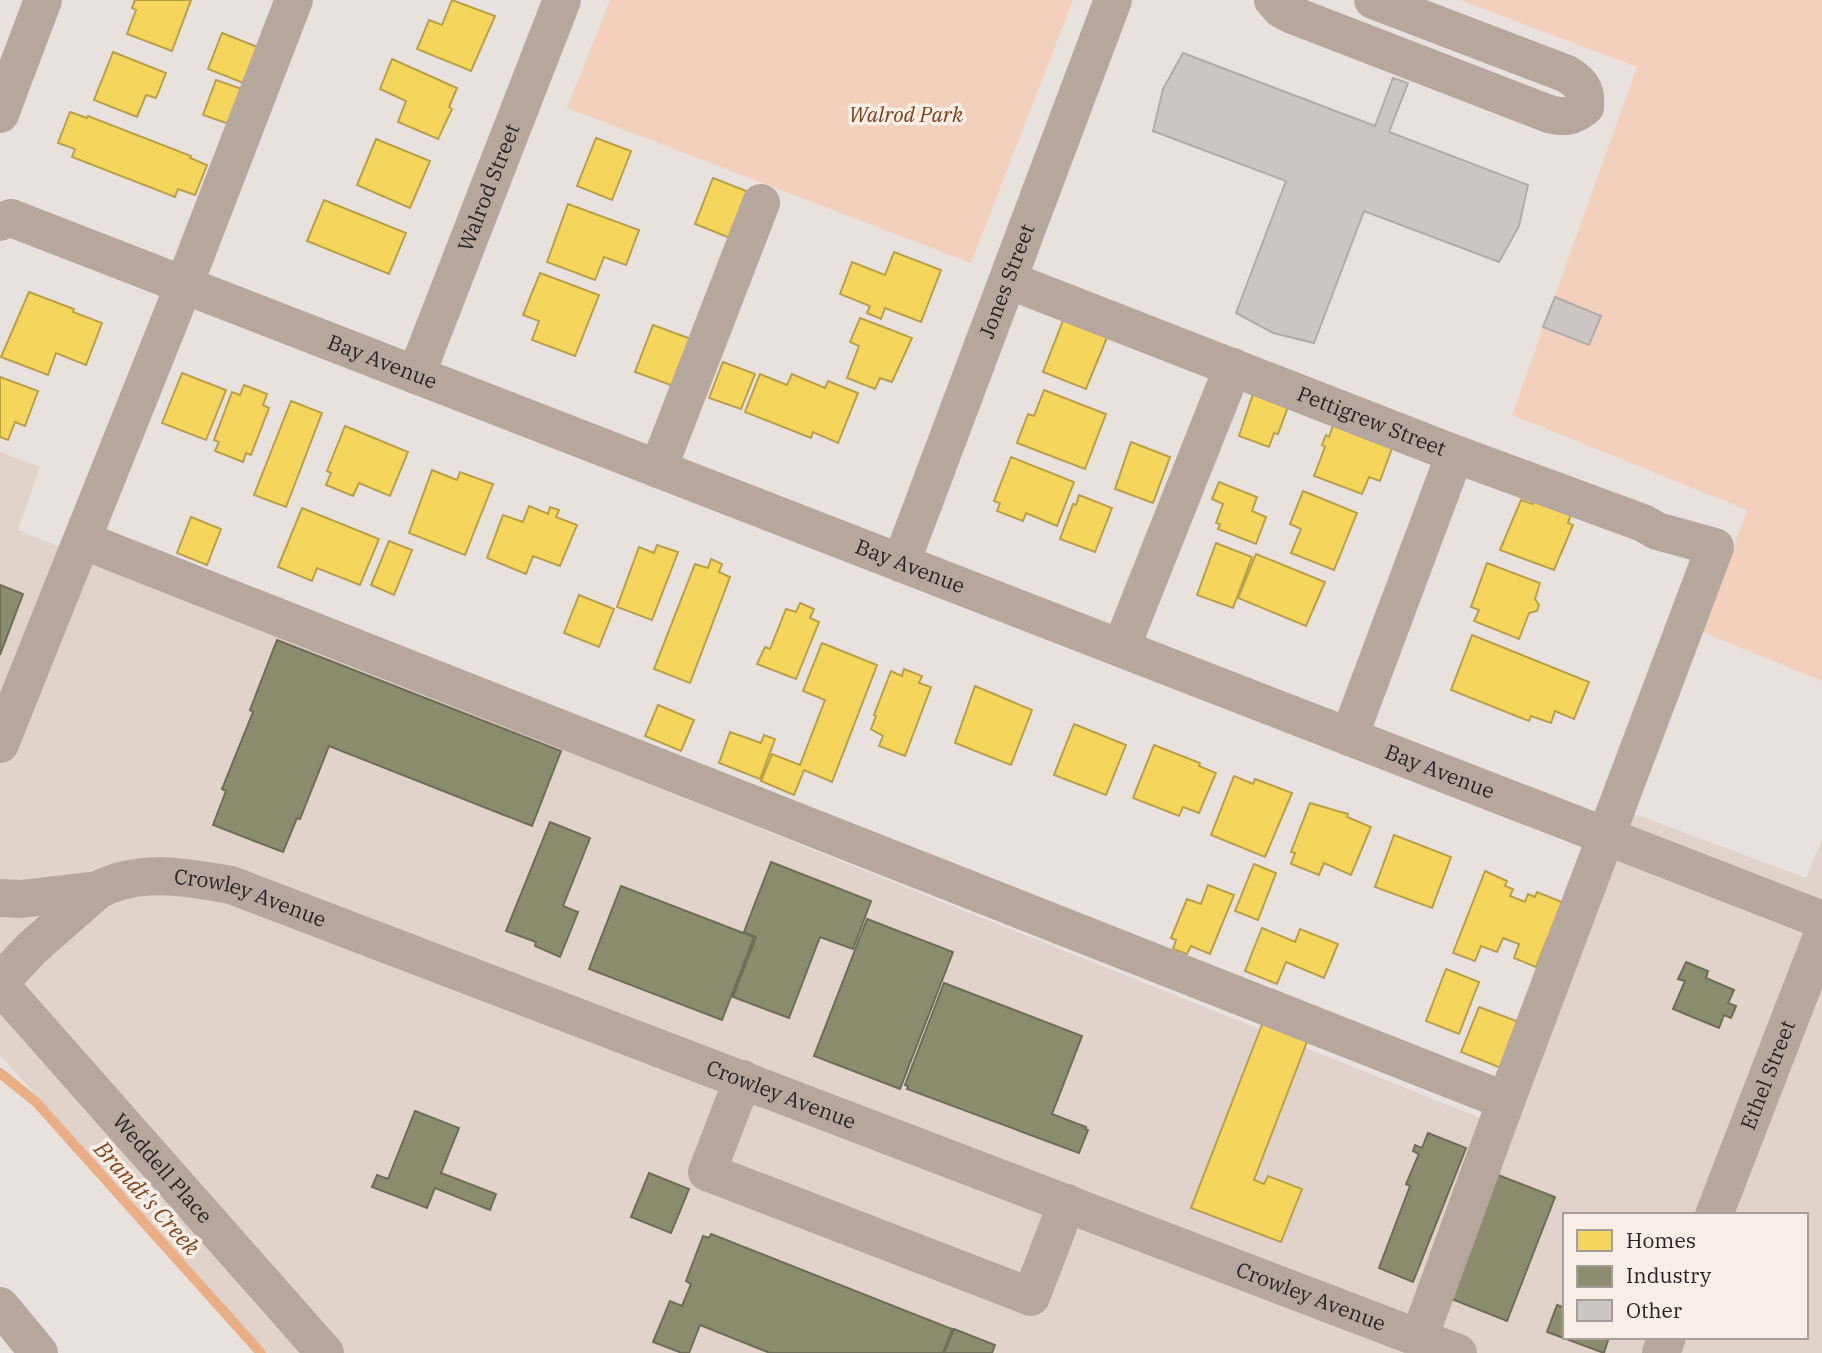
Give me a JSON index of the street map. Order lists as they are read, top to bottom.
{
  "streets": {
    "street": [
      "Walrod Street",
      "Jones Street",
      "Bay Avenue",
      "Pettigrew Street",
      "Crowley Avenue",
      "Ethel Street",
      "Weddell Place"
    ]
  },
  "crossings": [
    ["Walrod Street", "Bay Avenue"],
    ["Jones Street", "Bay Avenue"],
    ["Jones Street", "Pettigrew Street"],
    ["Bay Avenue", "Pettigrew Street"],
    ["Crowley Avenue", "Weddell Place"]
  ],
  "water": ["Brandt's Creek"],
  "parks": ["Walrod Park"],
  "legend": ["Homes", "Industry", "Other"]
}
